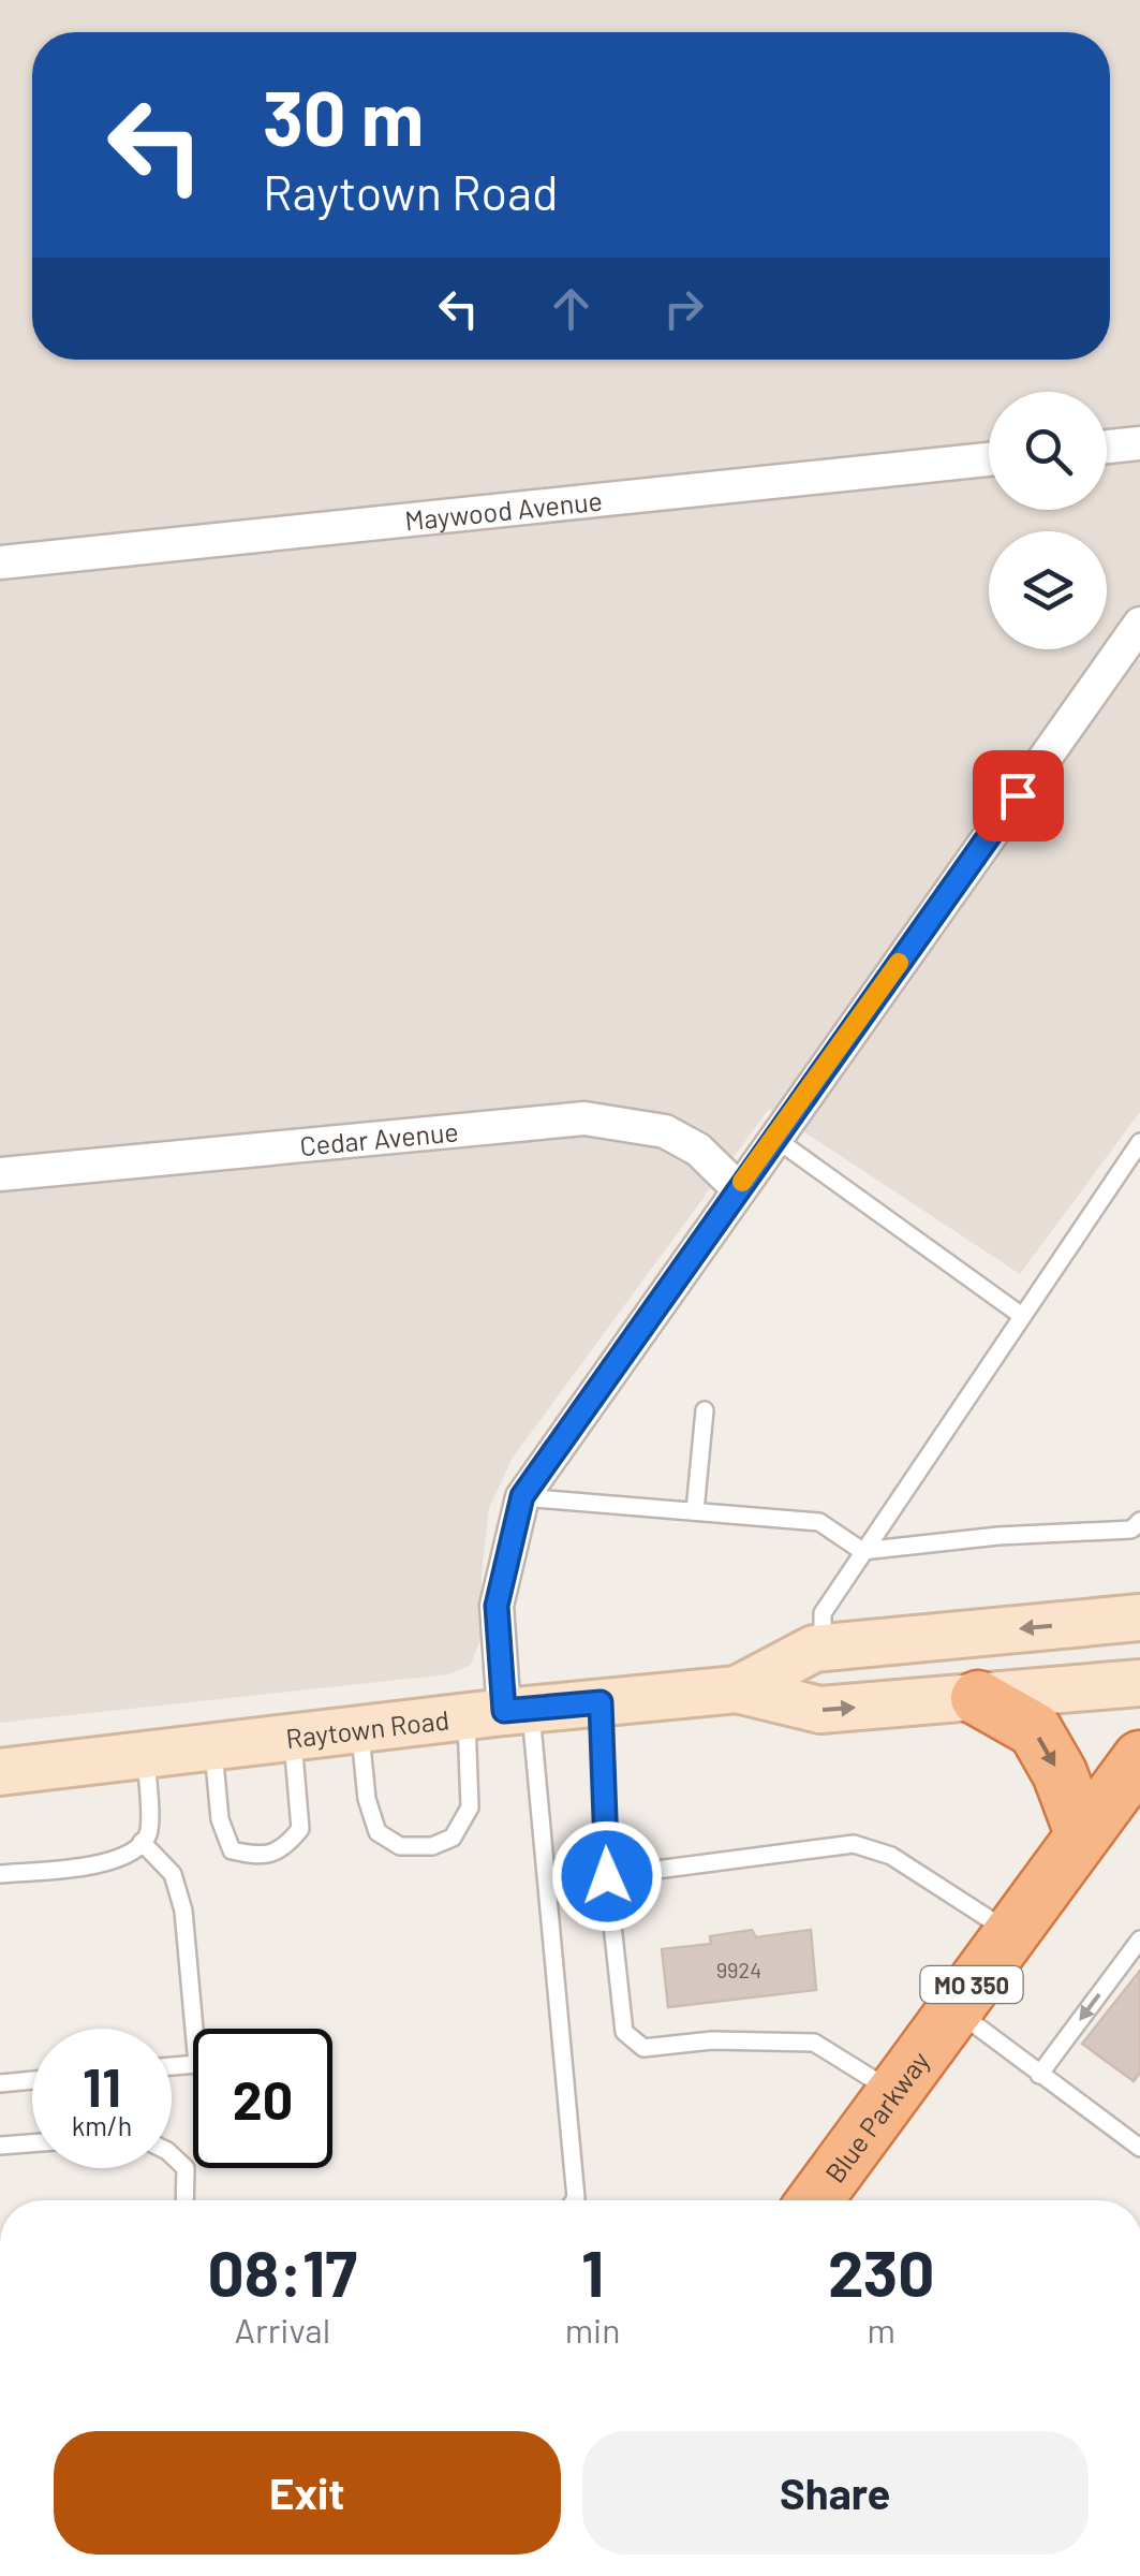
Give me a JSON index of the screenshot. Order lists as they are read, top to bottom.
{
  "streets": {
    "highway": ["MO 350", "Blue Parkway"],
    "main road": ["Raytown Road"],
    "street": ["Maywood Avenue", "Cedar Avenue"]
  },
  "house_numbers": ["9924"],
  "page": {
    "turn": ["30 m", "Raytown Road"],
    "speed": "11 km/h",
    "limit": "20",
    "eta": [
      "08:17",
      "Arrival",
      "1",
      "min",
      "230",
      "m"
    ],
    "buttons": ["Exit", "Share"]
  }
}
